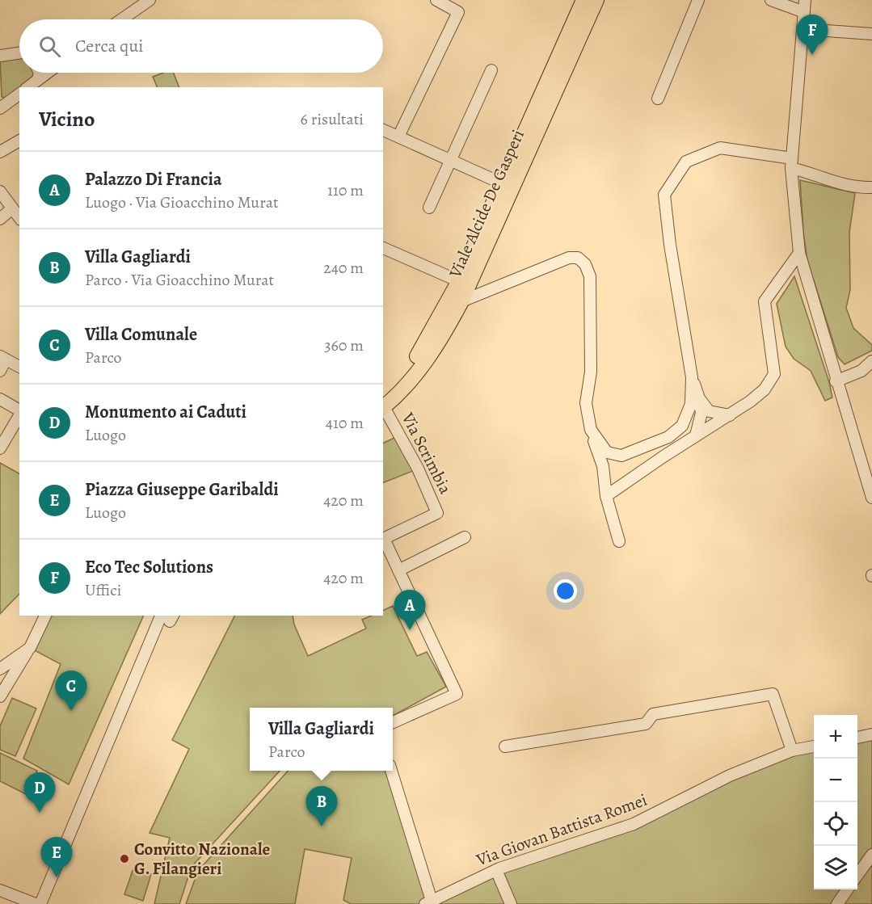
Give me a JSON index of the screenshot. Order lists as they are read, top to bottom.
{
  "streets": {
    "main road": ["Viale Alcide De Gasperi"],
    "street": ["Via Scrimbia", "Via Giovan Battista Romei"]
  },
  "crossings": [
    ["Viale Alcide De Gasperi", "Via Scrimbia"]
  ],
  "places": ["Convitto Nazionale G. Filangieri"],
  "page": {
    "pins": [
      "F",
      "A",
      "C",
      "D",
      "B",
      "E"
    ],
    "search": "Cerca qui",
    "heading": ["Vicino", "6 risultati"],
    "list": [
      {
        "mark": "A",
        "name": "Palazzo Di Francia",
        "note": "Luogo · Via Gioacchino Murat",
        "value": "110 m"
      },
      {
        "mark": "B",
        "name": "Villa Gagliardi",
        "note": "Parco · Via Gioacchino Murat",
        "value": "240 m"
      },
      {
        "mark": "C",
        "name": "Villa Comunale",
        "note": "Parco",
        "value": "360 m"
      },
      {
        "mark": "D",
        "name": "Monumento ai Caduti",
        "note": "Luogo",
        "value": "410 m"
      },
      {
        "mark": "E",
        "name": "Piazza Giuseppe Garibaldi",
        "note": "Luogo",
        "value": "420 m"
      },
      {
        "mark": "F",
        "name": "Eco Tec Solutions",
        "note": "Uffici",
        "value": "420 m"
      }
    ],
    "popup": ["Villa Gagliardi", "Parco"],
    "map_buttons": ["+", "−"]
  }
}
